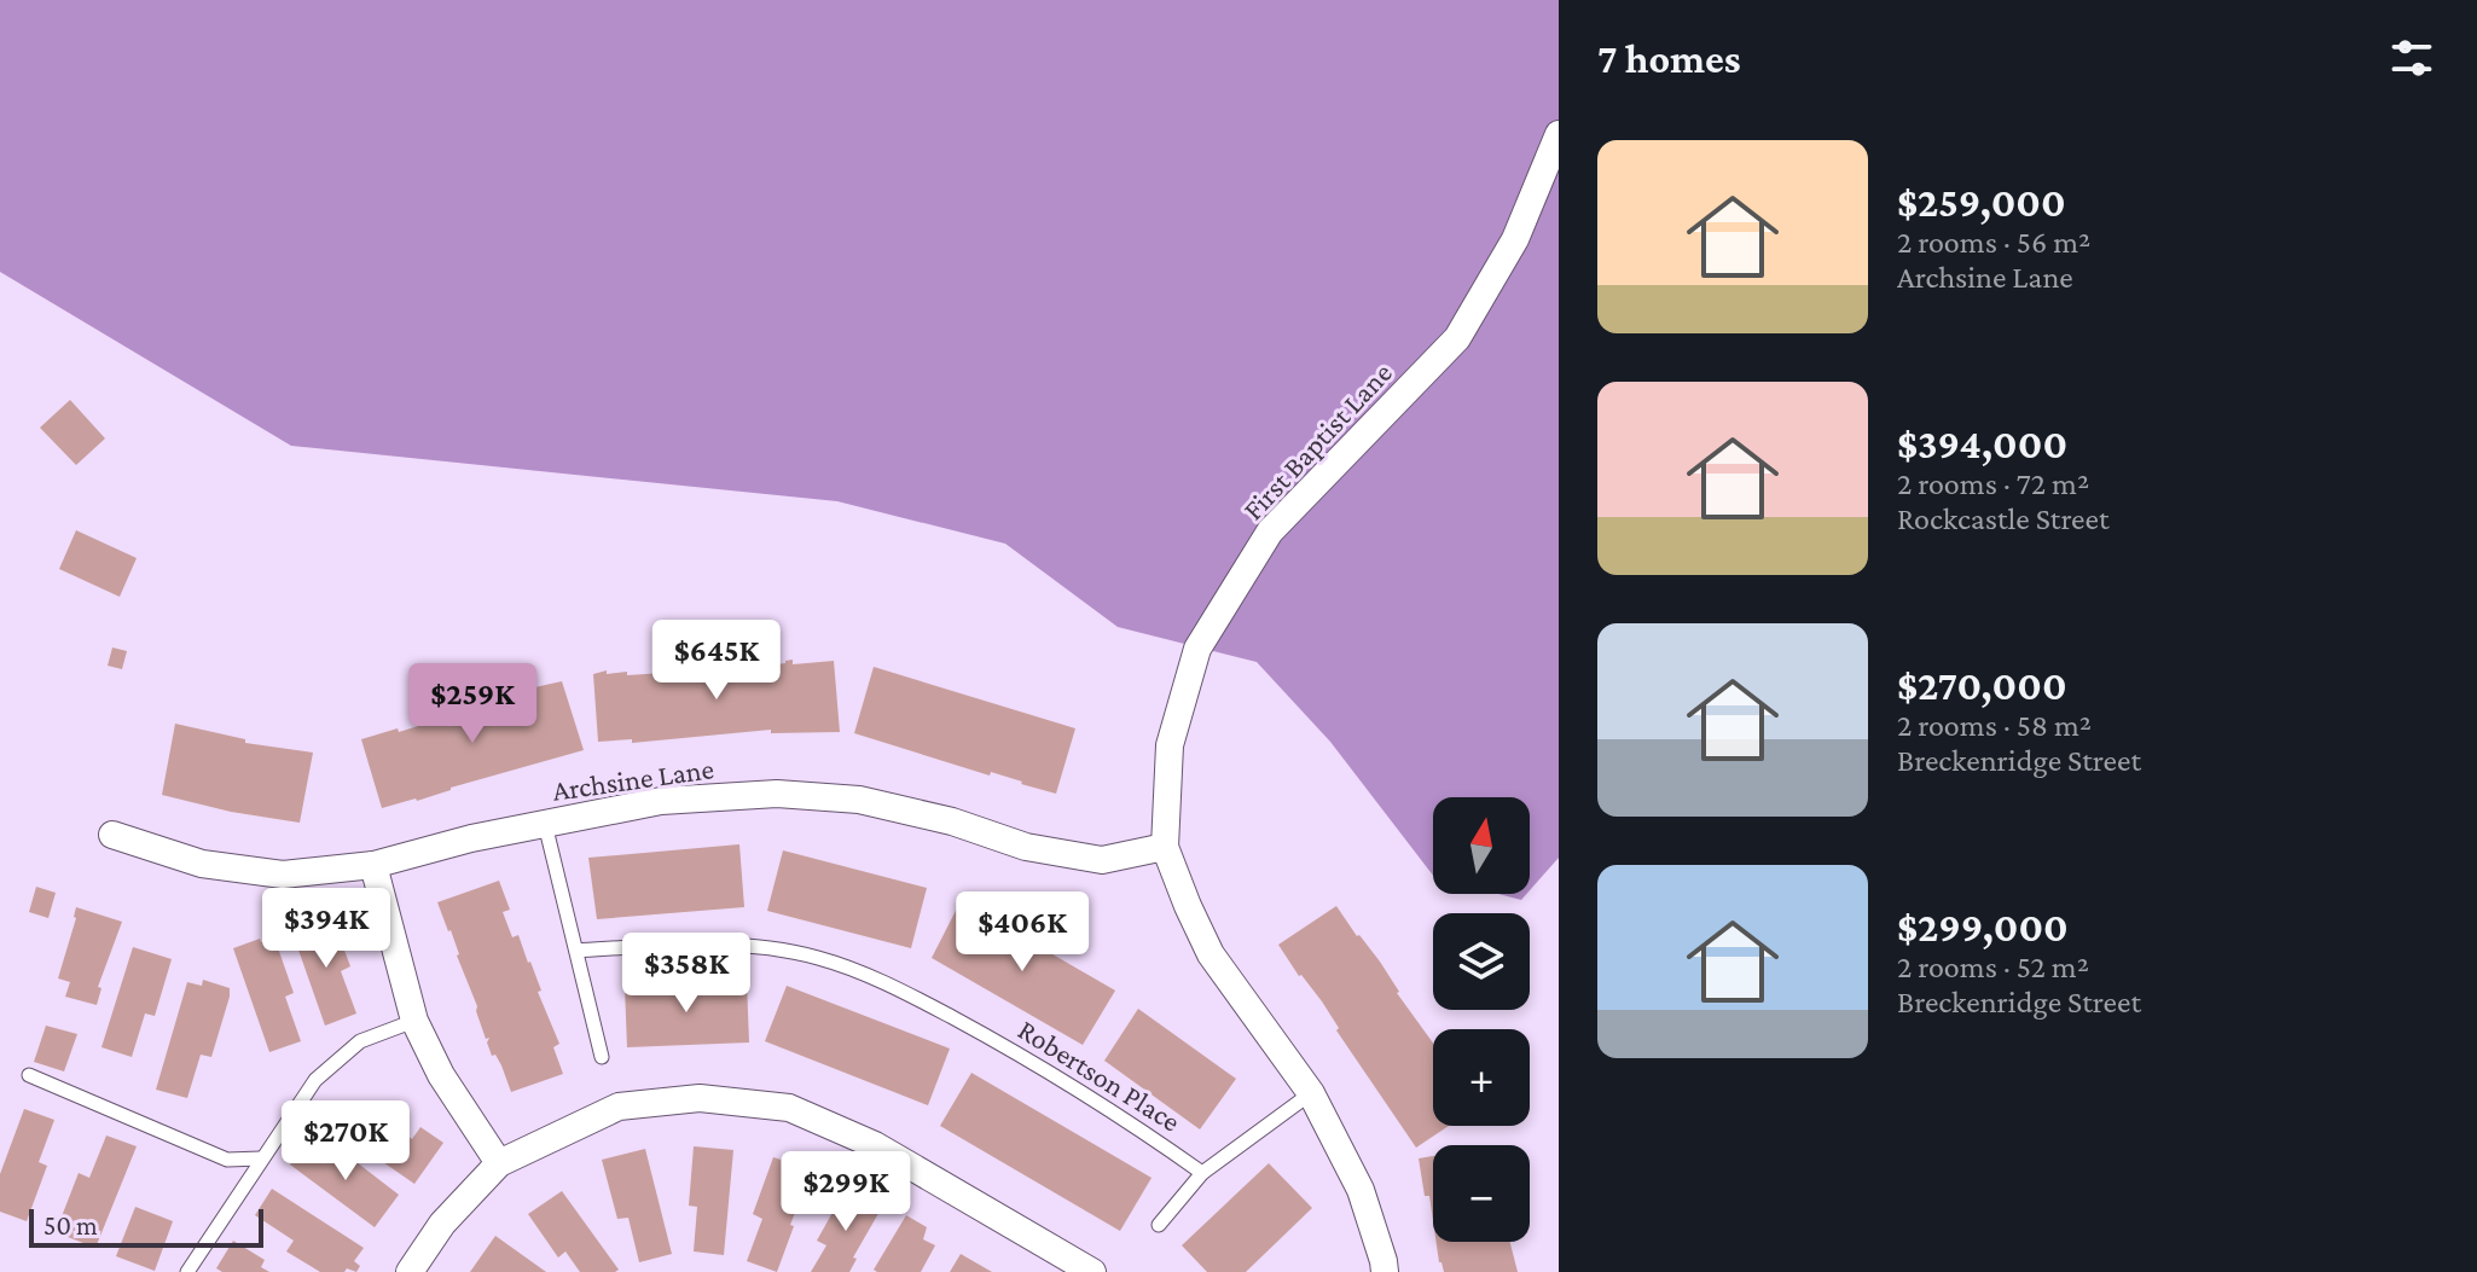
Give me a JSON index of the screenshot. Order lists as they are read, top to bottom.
{
  "streets": {
    "street": ["First Baptist Lane", "Archsine Lane"],
    "lane": ["Robertson Place"]
  },
  "crossings": [
    ["First Baptist Lane", "Archsine Lane"]
  ],
  "scale_bar": "50 m",
  "north": "top",
  "page": {
    "heading": "7 homes",
    "list": [
      {
        "name": "$259,000",
        "note": "2 rooms · 56 m² · Archsine Lane"
      },
      {
        "name": "$394,000",
        "note": "2 rooms · 72 m² · Rockcastle Street"
      },
      {
        "name": "$270,000",
        "note": "2 rooms · 58 m² · Breckenridge Street"
      },
      {
        "name": "$299,000",
        "note": "2 rooms · 52 m² · Breckenridge Street"
      }
    ],
    "price": [
      "$645K",
      "$259K",
      "$394K",
      "$406K",
      "$358K",
      "$270K",
      "$299K"
    ],
    "map_buttons": ["+", "−"],
    "scale": "50 m"
  }
}
